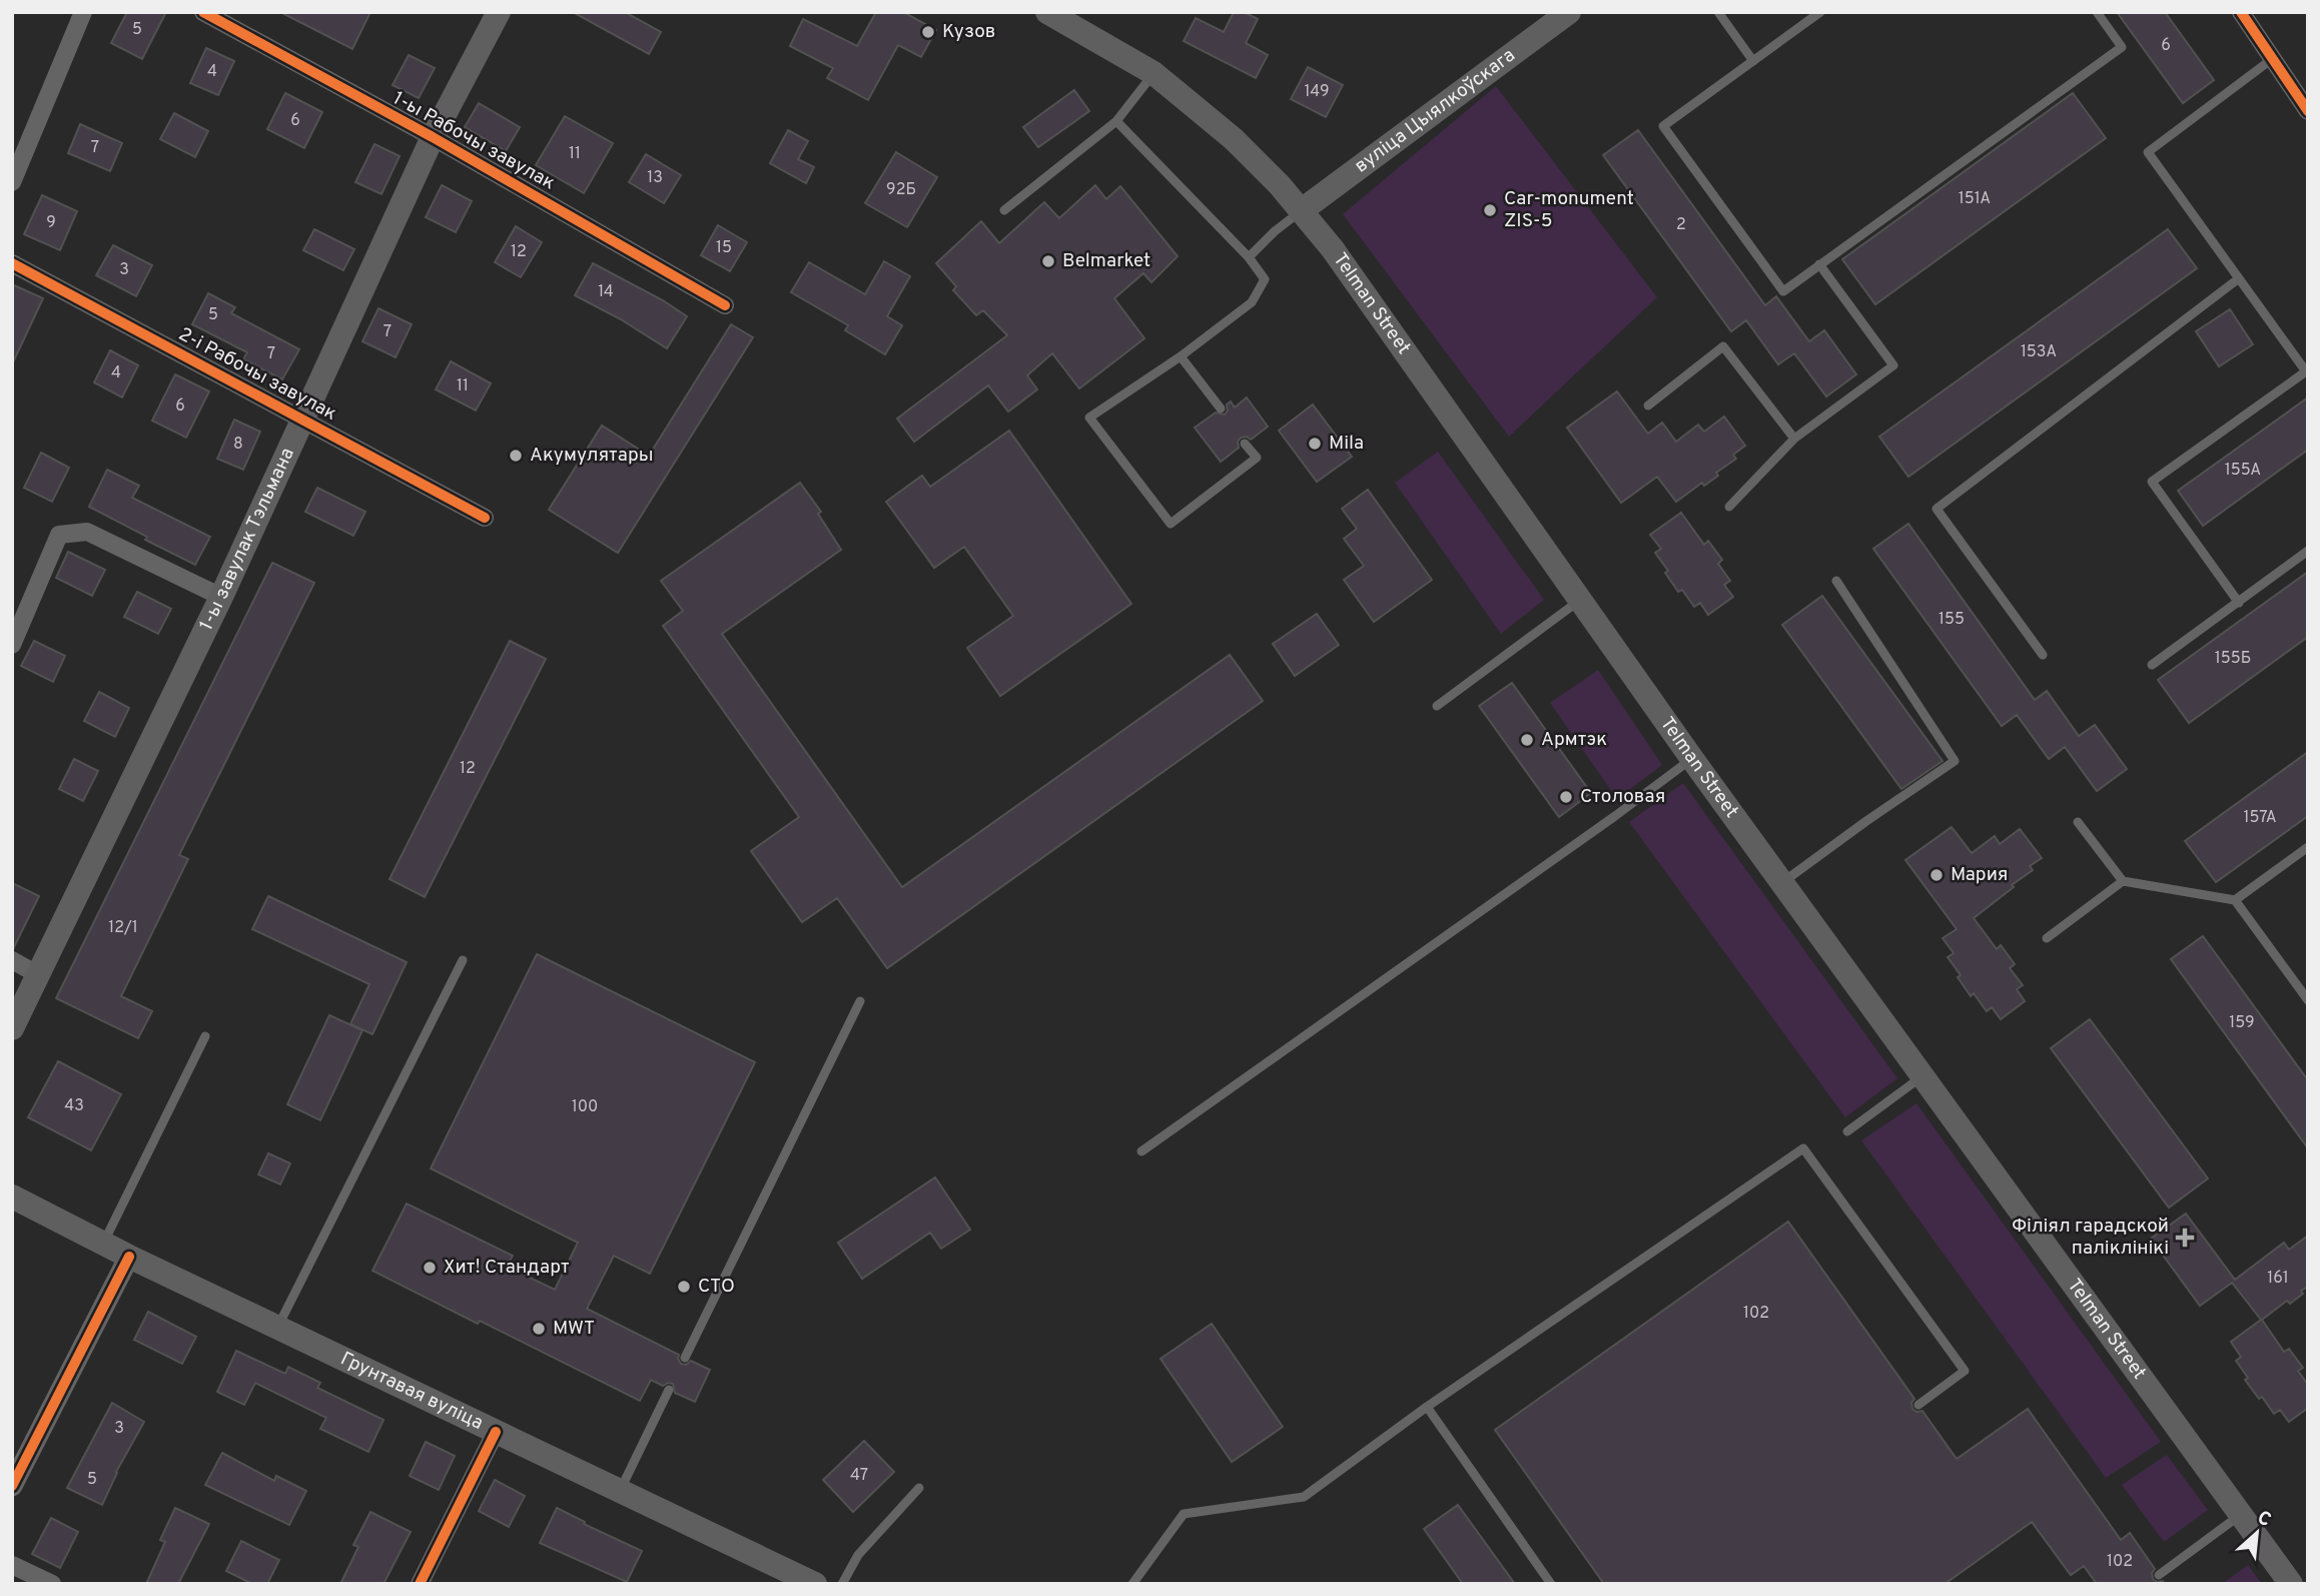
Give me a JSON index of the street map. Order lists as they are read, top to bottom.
{
  "streets": {
    "main road": [
      "вуліца Цыялкоўскага",
      "Telman Street",
      "1-ы завулак Тэльмана",
      "Грунтавая вуліца"
    ],
    "street": ["1-ы Рабочы завулак", "2-і Рабочы завулак"]
  },
  "crossings": [
    ["вуліца Цыялкоўскага", "Telman Street"],
    ["1-ы Рабочы завулак", "1-ы завулак Тэльмана"],
    ["2-і Рабочы завулак", "1-ы завулак Тэльмана"]
  ],
  "places": {
    "other": [
      "Кузов",
      "Car-monument ZIS-5",
      "Belmarket",
      "Mila",
      "Акумулятары",
      "Армтэк",
      "Столовая",
      "Мария",
      "Хит! Стандарт",
      "СТО",
      "MWT"
    ],
    "health": ["Філіял гарадской паліклінікі"]
  },
  "house_numbers": [
    "5",
    "6",
    "4",
    "149",
    "6",
    "7",
    "11",
    "13",
    "92Б",
    "151А",
    "9",
    "2",
    "15",
    "12",
    "3",
    "14",
    "5",
    "7",
    "153А",
    "7",
    "4",
    "11",
    "6",
    "8",
    "155А",
    "155",
    "155Б",
    "12",
    "157А",
    "12/1",
    "159",
    "43",
    "100",
    "161",
    "102",
    "3",
    "47",
    "5",
    "102"
  ],
  "north": "top right"
}
